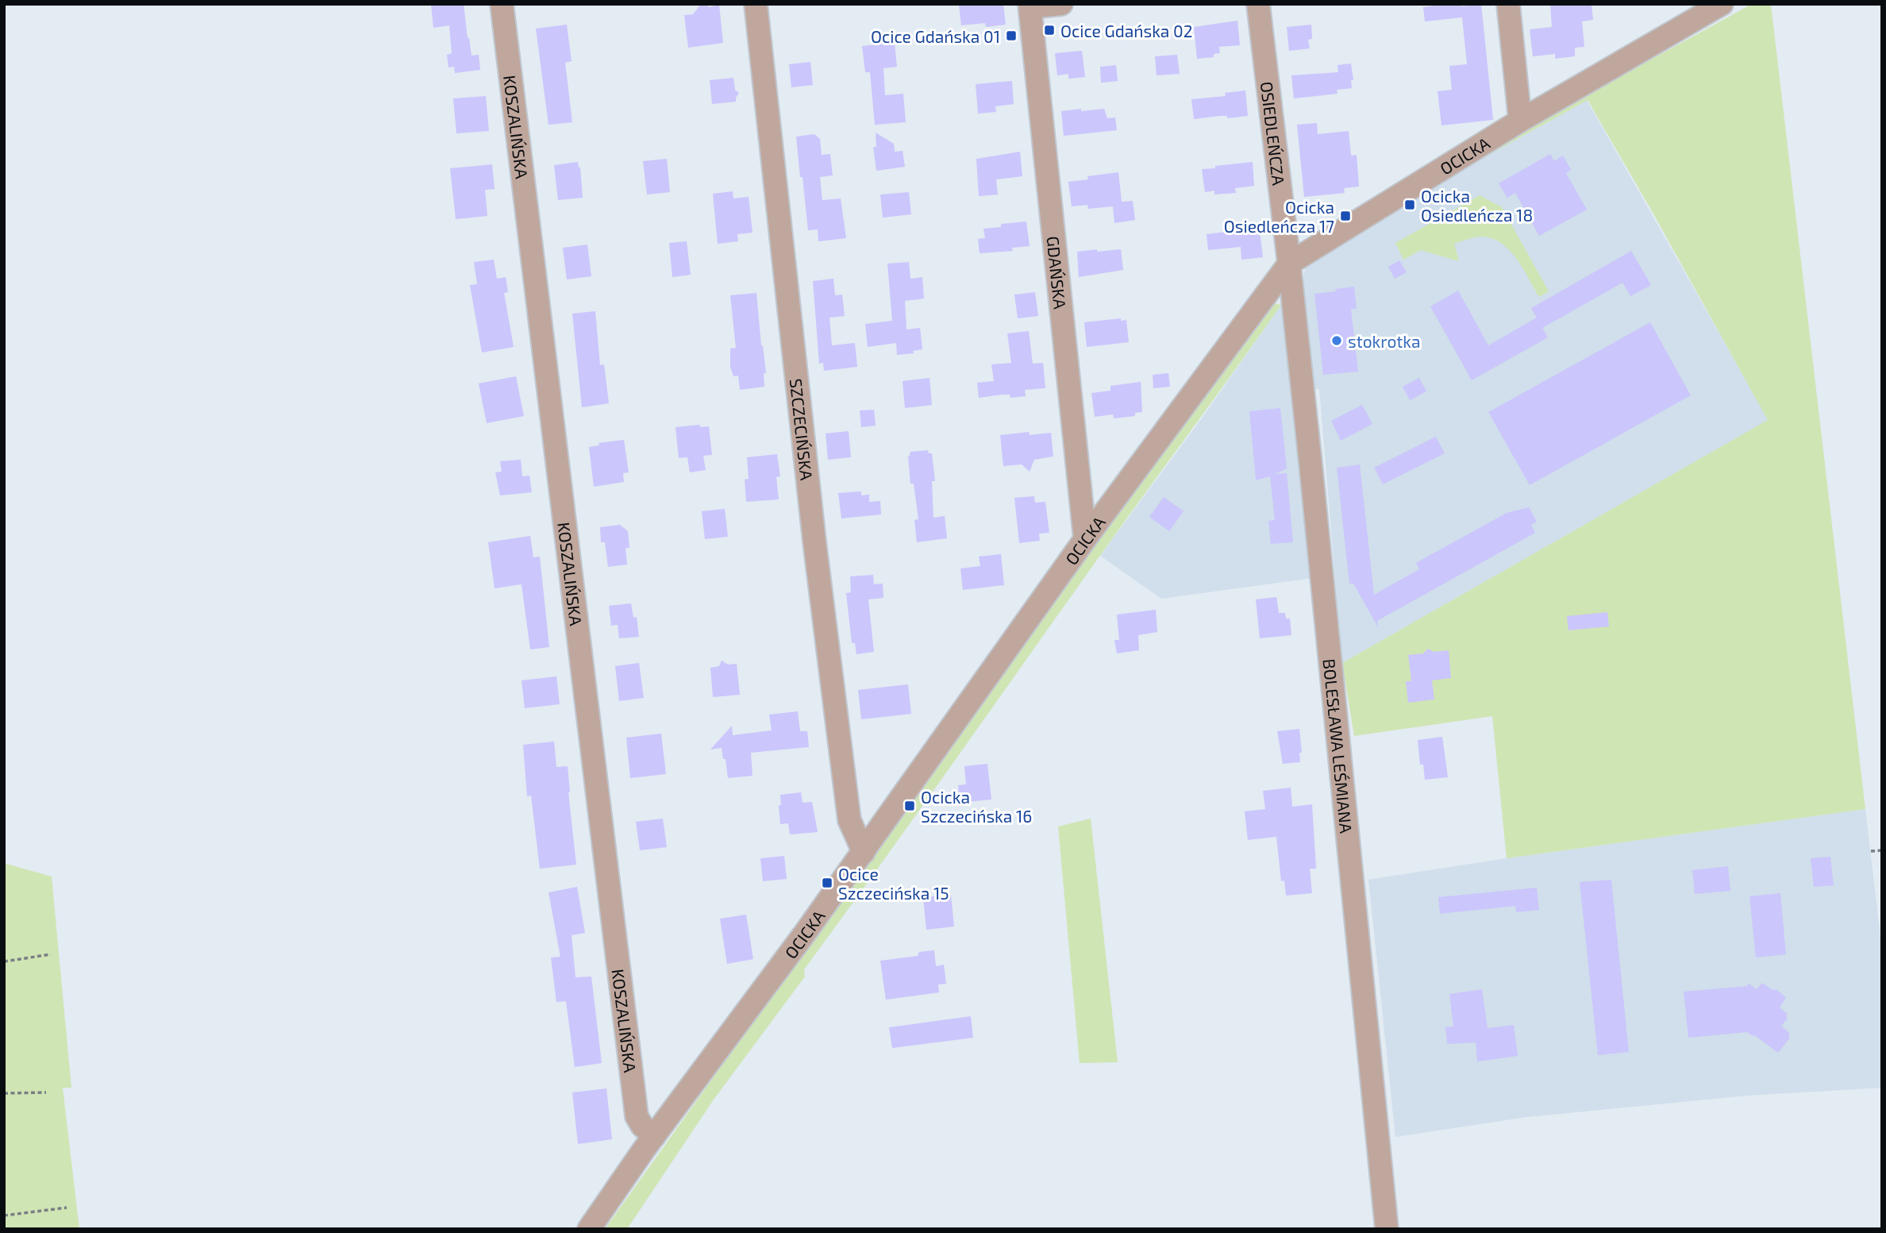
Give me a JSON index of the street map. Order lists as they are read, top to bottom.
{
  "streets": {
    "street": [
      "KOSZALIŃSKA",
      "OSIEDLEŃCZA",
      "OCICKA",
      "GDAŃSKA",
      "SZCZECIŃSKA",
      "BOLESŁAWA LEŚMIANA"
    ]
  },
  "crossings": [
    ["KOSZALIŃSKA", "OCICKA"],
    ["OSIEDLEŃCZA", "OCICKA"],
    ["OSIEDLEŃCZA", "BOLESŁAWA LEŚMIANA"],
    ["OCICKA", "GDAŃSKA"],
    ["OCICKA", "SZCZECIŃSKA"],
    ["OCICKA", "BOLESŁAWA LEŚMIANA"]
  ],
  "places": {
    "transit": [
      "Ocice Gdańska 02",
      "Ocice Gdańska 01",
      "Ocicka Osiedleńcza 18",
      "Ocicka Osiedleńcza 17",
      "Ocicka Szczecińska 16",
      "Ocice Szczecińska 15"
    ],
    "other": ["stokrotka"]
  }
}
